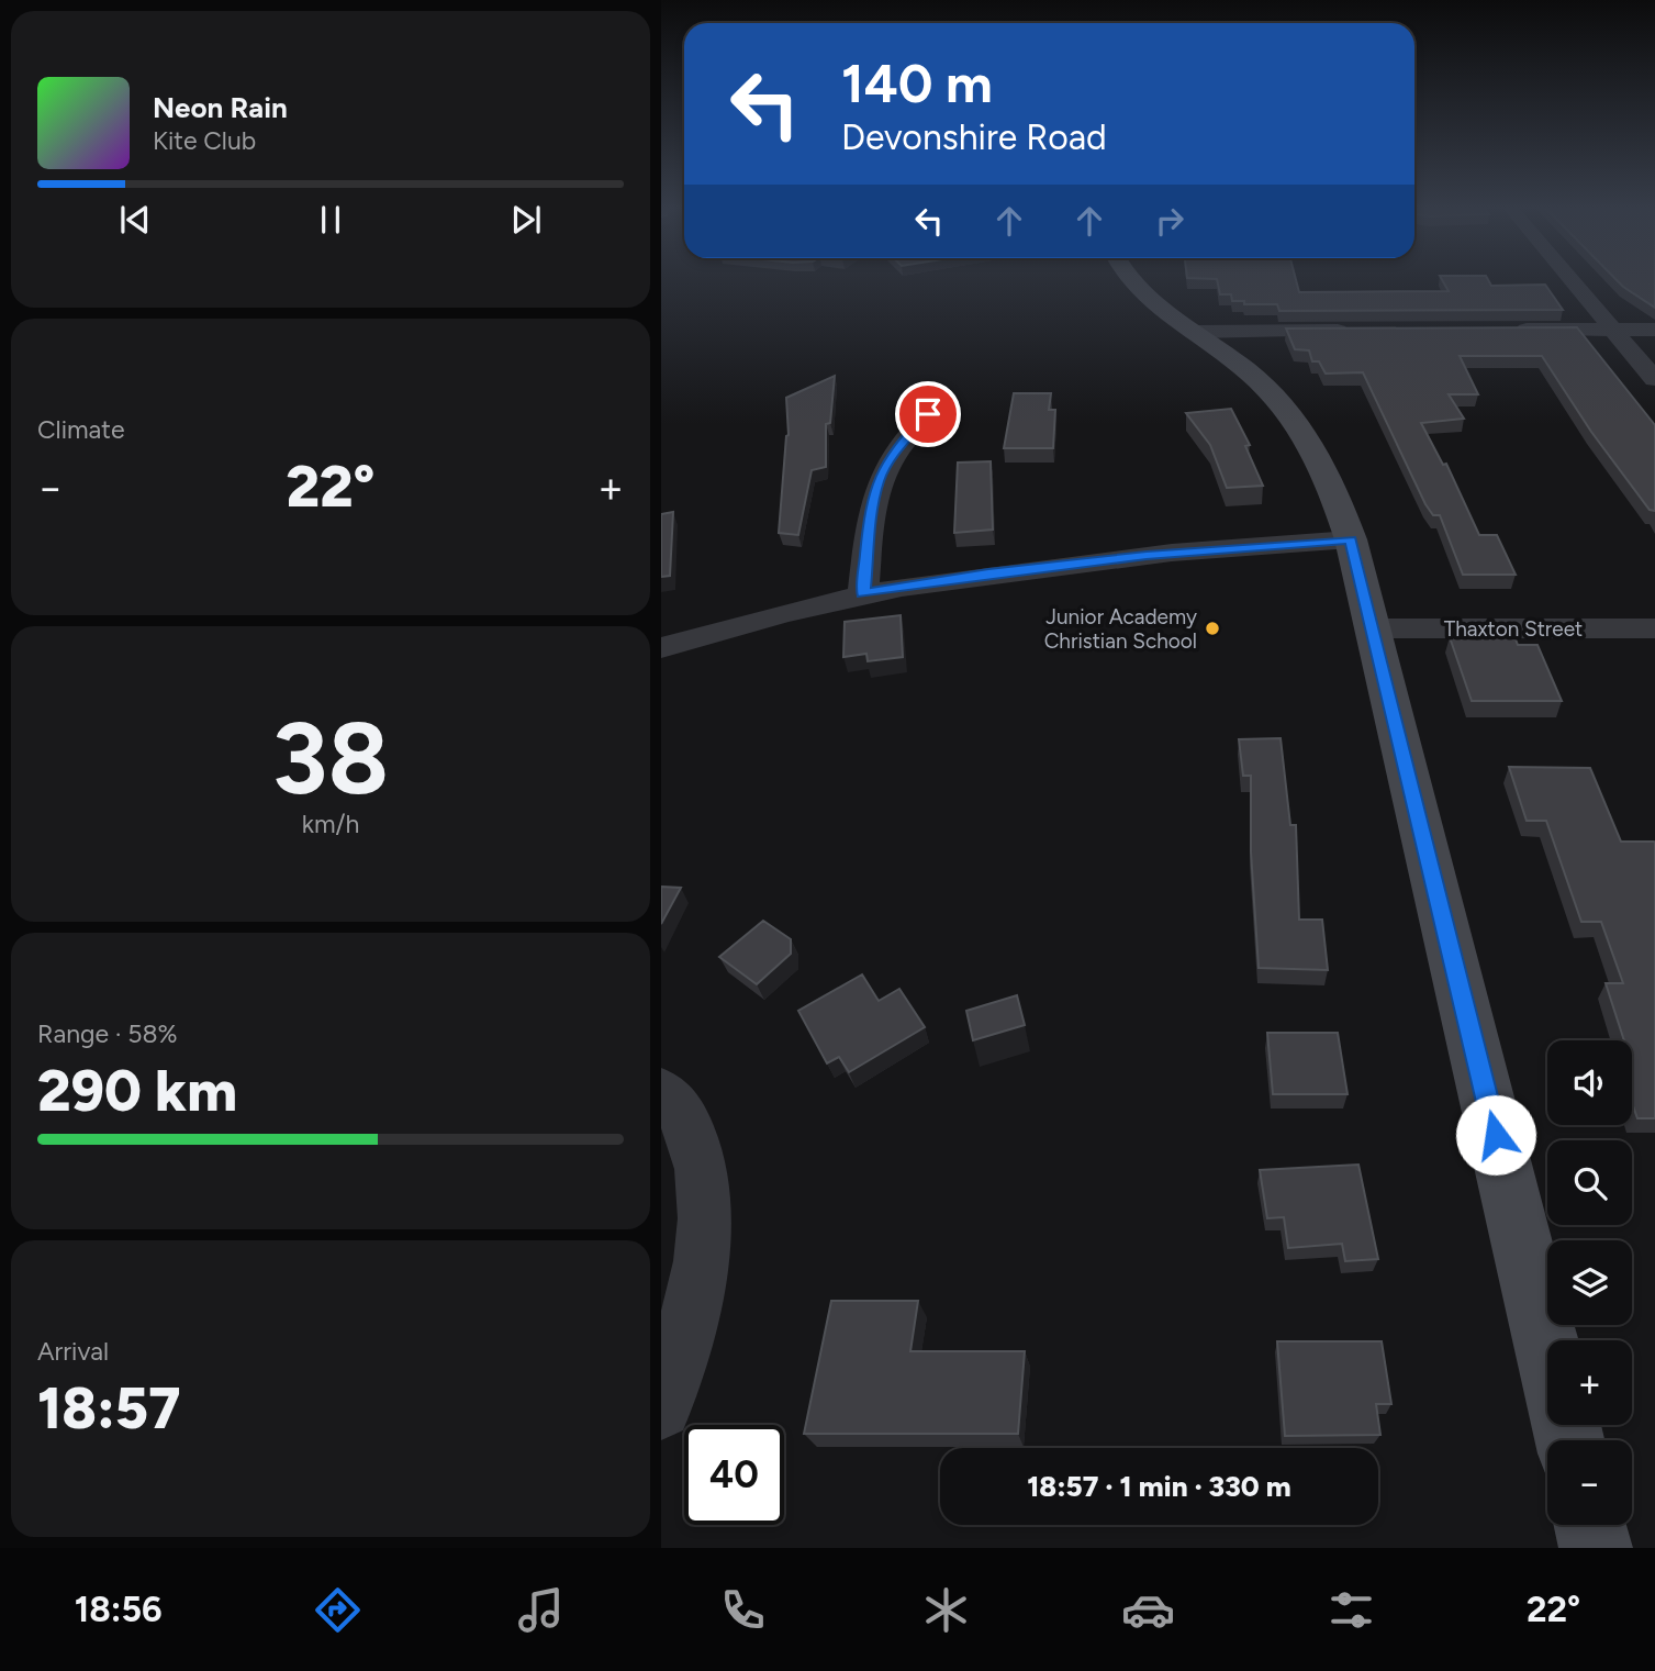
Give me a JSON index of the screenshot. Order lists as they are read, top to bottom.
{
  "streets": {
    "street": ["Thaxton Street"]
  },
  "places": ["Junior Academy Christian School"],
  "page": {
    "turn": ["140 m", "Devonshire Road"],
    "song": ["Neon Rain", "Kite Club"],
    "tile": [
      "Climate",
      ["38", "km/h"],
      ["Range · 58%", "290 km"],
      ["Arrival", "18:57"]
    ],
    "heat": ["−", "22°", "+"],
    "map_buttons": ["+", "−"],
    "limit": "40",
    "trip": "18:57 · 1 min · 330 m",
    "tabs": ["18:56", "22°"]
  }
}
